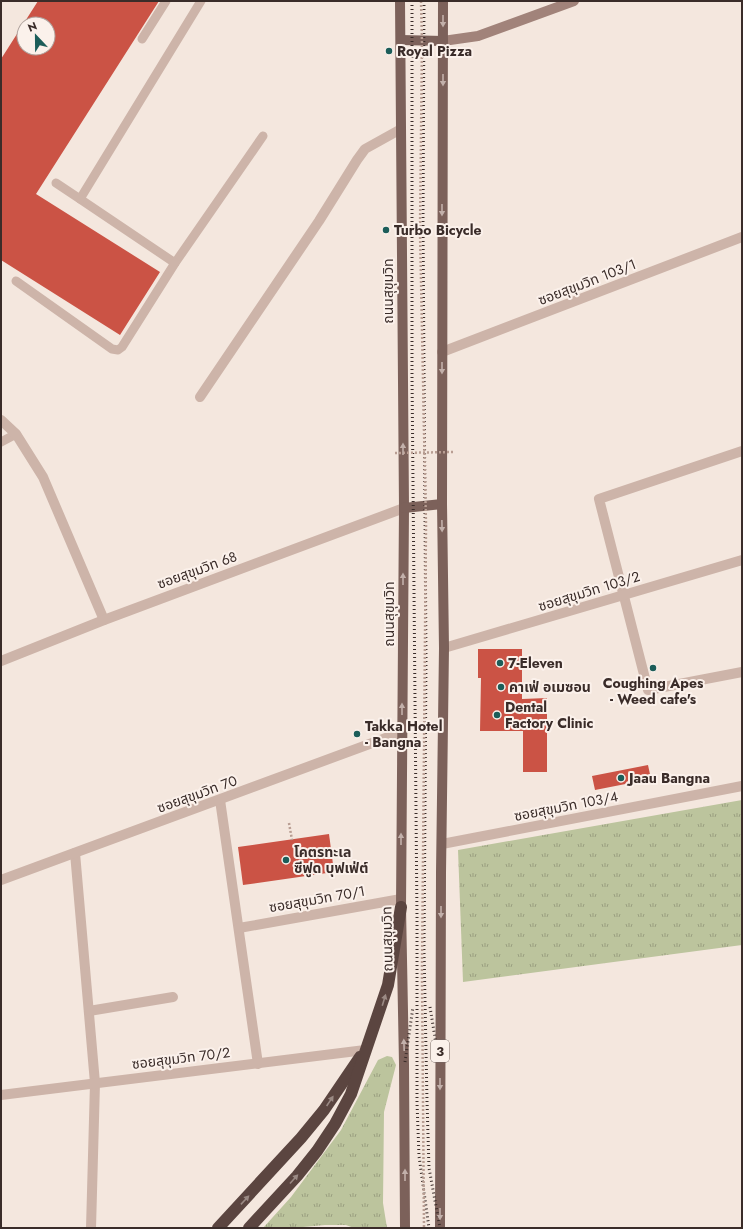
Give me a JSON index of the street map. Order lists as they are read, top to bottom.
{
  "streets": {
    "main road": ["ถนนสุขุมวิท", "3"],
    "street": [
      "ซอยสุขุมวิท 103/1",
      "ซอยสุขุมวิท 68",
      "ซอยสุขุมวิท 103/2",
      "ซอยสุขุมวิท 70",
      "ซอยสุขุมวิท 103/4",
      "ซอยสุขุมวิท 70/1",
      "ซอยสุขุมวิท 70/2"
    ]
  },
  "crossings": [
    ["ถนนสุขุมวิท", "ซอยสุขุมวิท 68"],
    ["ถนนสุขุมวิท", "ซอยสุขุมวิท 70"],
    ["ถนนสุขุมวิท", "ซอยสุขุมวิท 70/1"],
    ["ซอยสุขุมวิท 103/4", "3"]
  ],
  "places": [
    "Royal Pizza",
    "Turbo Bicycle",
    "7-Eleven",
    "Coughing Apes - Weed cafe's",
    "คาเฟ่ อเมซอน",
    "Dental Factory Clinic",
    "Takka Hotel - Bangna",
    "Jaau Bangna",
    "โคตรทะเล ซีฟูด บุฟเฟ่ต์"
  ],
  "north": "top"
}
